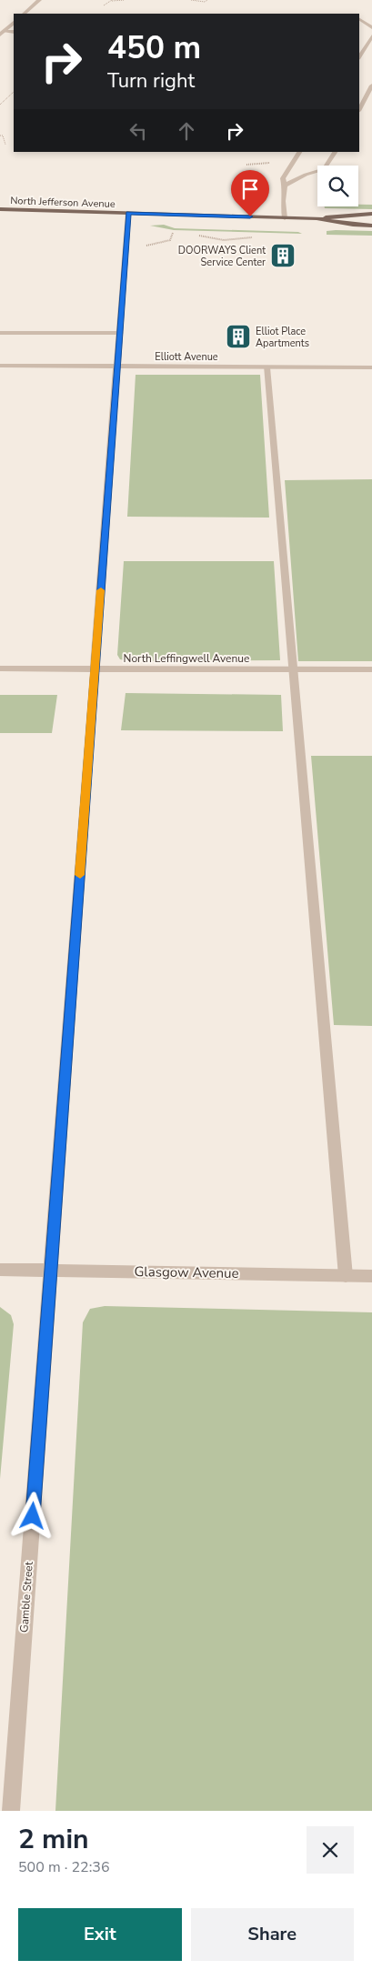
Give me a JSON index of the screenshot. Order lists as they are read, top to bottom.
{
  "streets": {
    "main road": ["North Jefferson Avenue"],
    "street": [
      "Elliott Avenue",
      "North Leffingwell Avenue",
      "Glasgow Avenue",
      "Gamble Street"
    ]
  },
  "crossings": [
    ["North Jefferson Avenue", "Gamble Street"],
    ["Elliott Avenue", "Gamble Street"],
    ["North Leffingwell Avenue", "Gamble Street"],
    ["Glasgow Avenue", "Gamble Street"]
  ],
  "places": {
    "building": ["DOORWAYS Client Service Center", "Elliot Place Apartments"]
  },
  "page": {
    "turn": ["450 m", "Turn right"],
    "heading": ["2 min", "500 m · 22:36"],
    "buttons": ["Exit", "Share"]
  }
}
